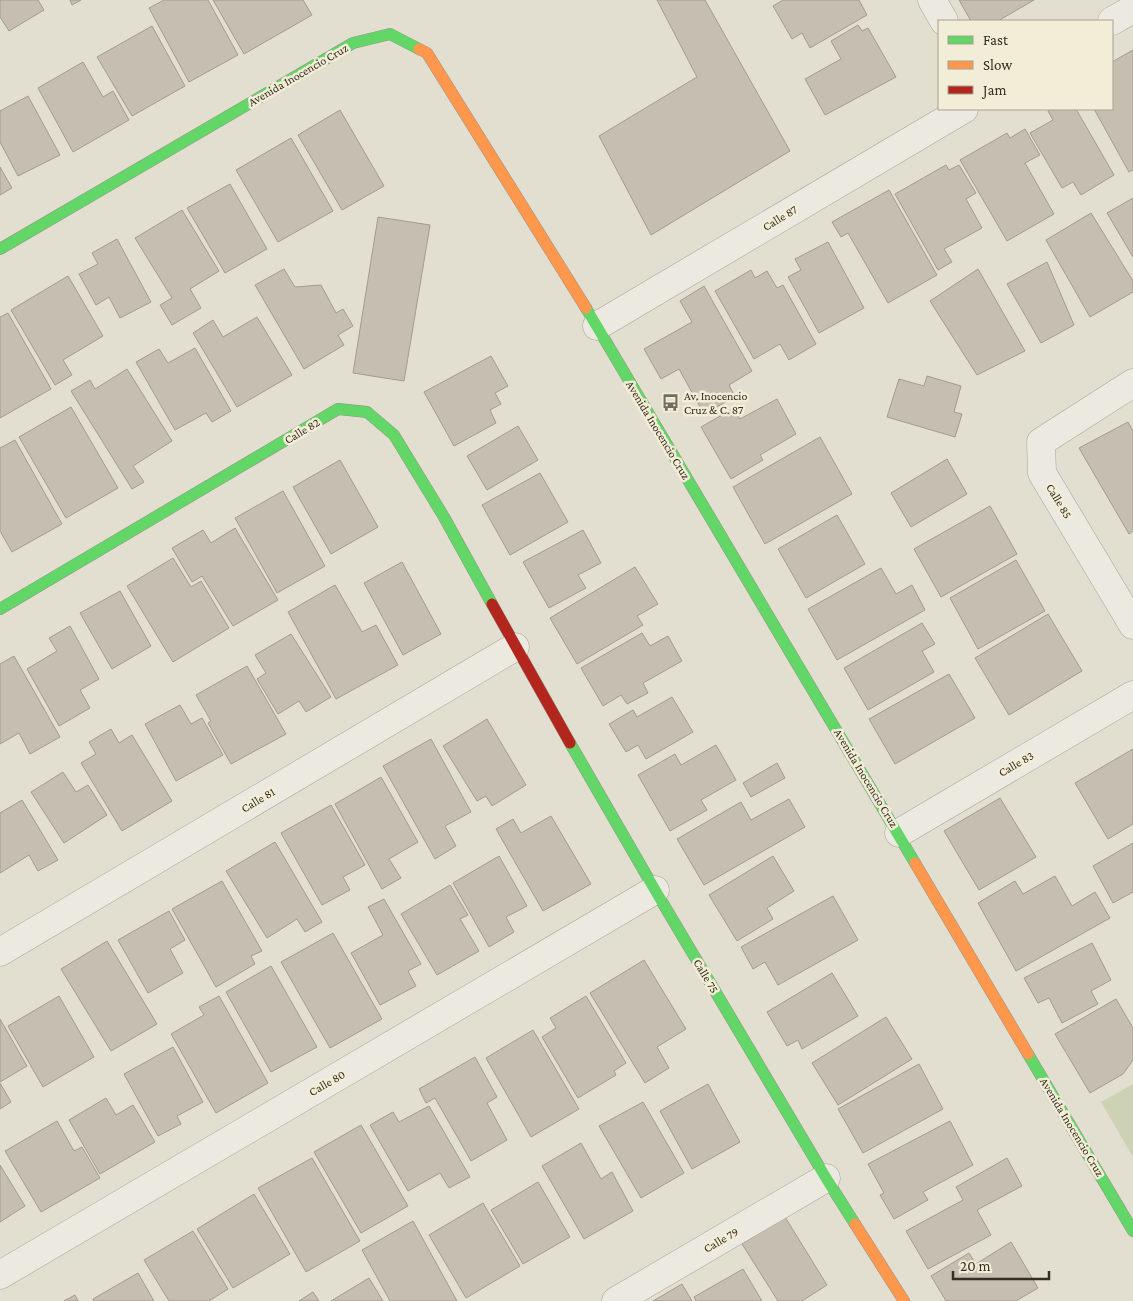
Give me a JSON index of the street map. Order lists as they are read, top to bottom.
{
  "streets": {
    "street": [
      "Avenida Inocencio Cruz",
      "Calle 87",
      "Calle 82",
      "Calle 85",
      "Calle 83",
      "Calle 81",
      "Calle 75",
      "Calle 80",
      "Calle 79"
    ]
  },
  "crossings": [
    ["Avenida Inocencio Cruz", "Calle 87"],
    ["Avenida Inocencio Cruz", "Calle 83"],
    ["Calle 82", "Calle 81"],
    ["Calle 82", "Calle 75"],
    ["Calle 81", "Calle 75"],
    ["Calle 75", "Calle 80"],
    ["Calle 75", "Calle 79"]
  ],
  "places": {
    "bus stop": ["Av. Inocencio Cruz & C. 87"]
  },
  "legend": ["Fast", "Slow", "Jam"],
  "scale_bar": "20 m"
}
